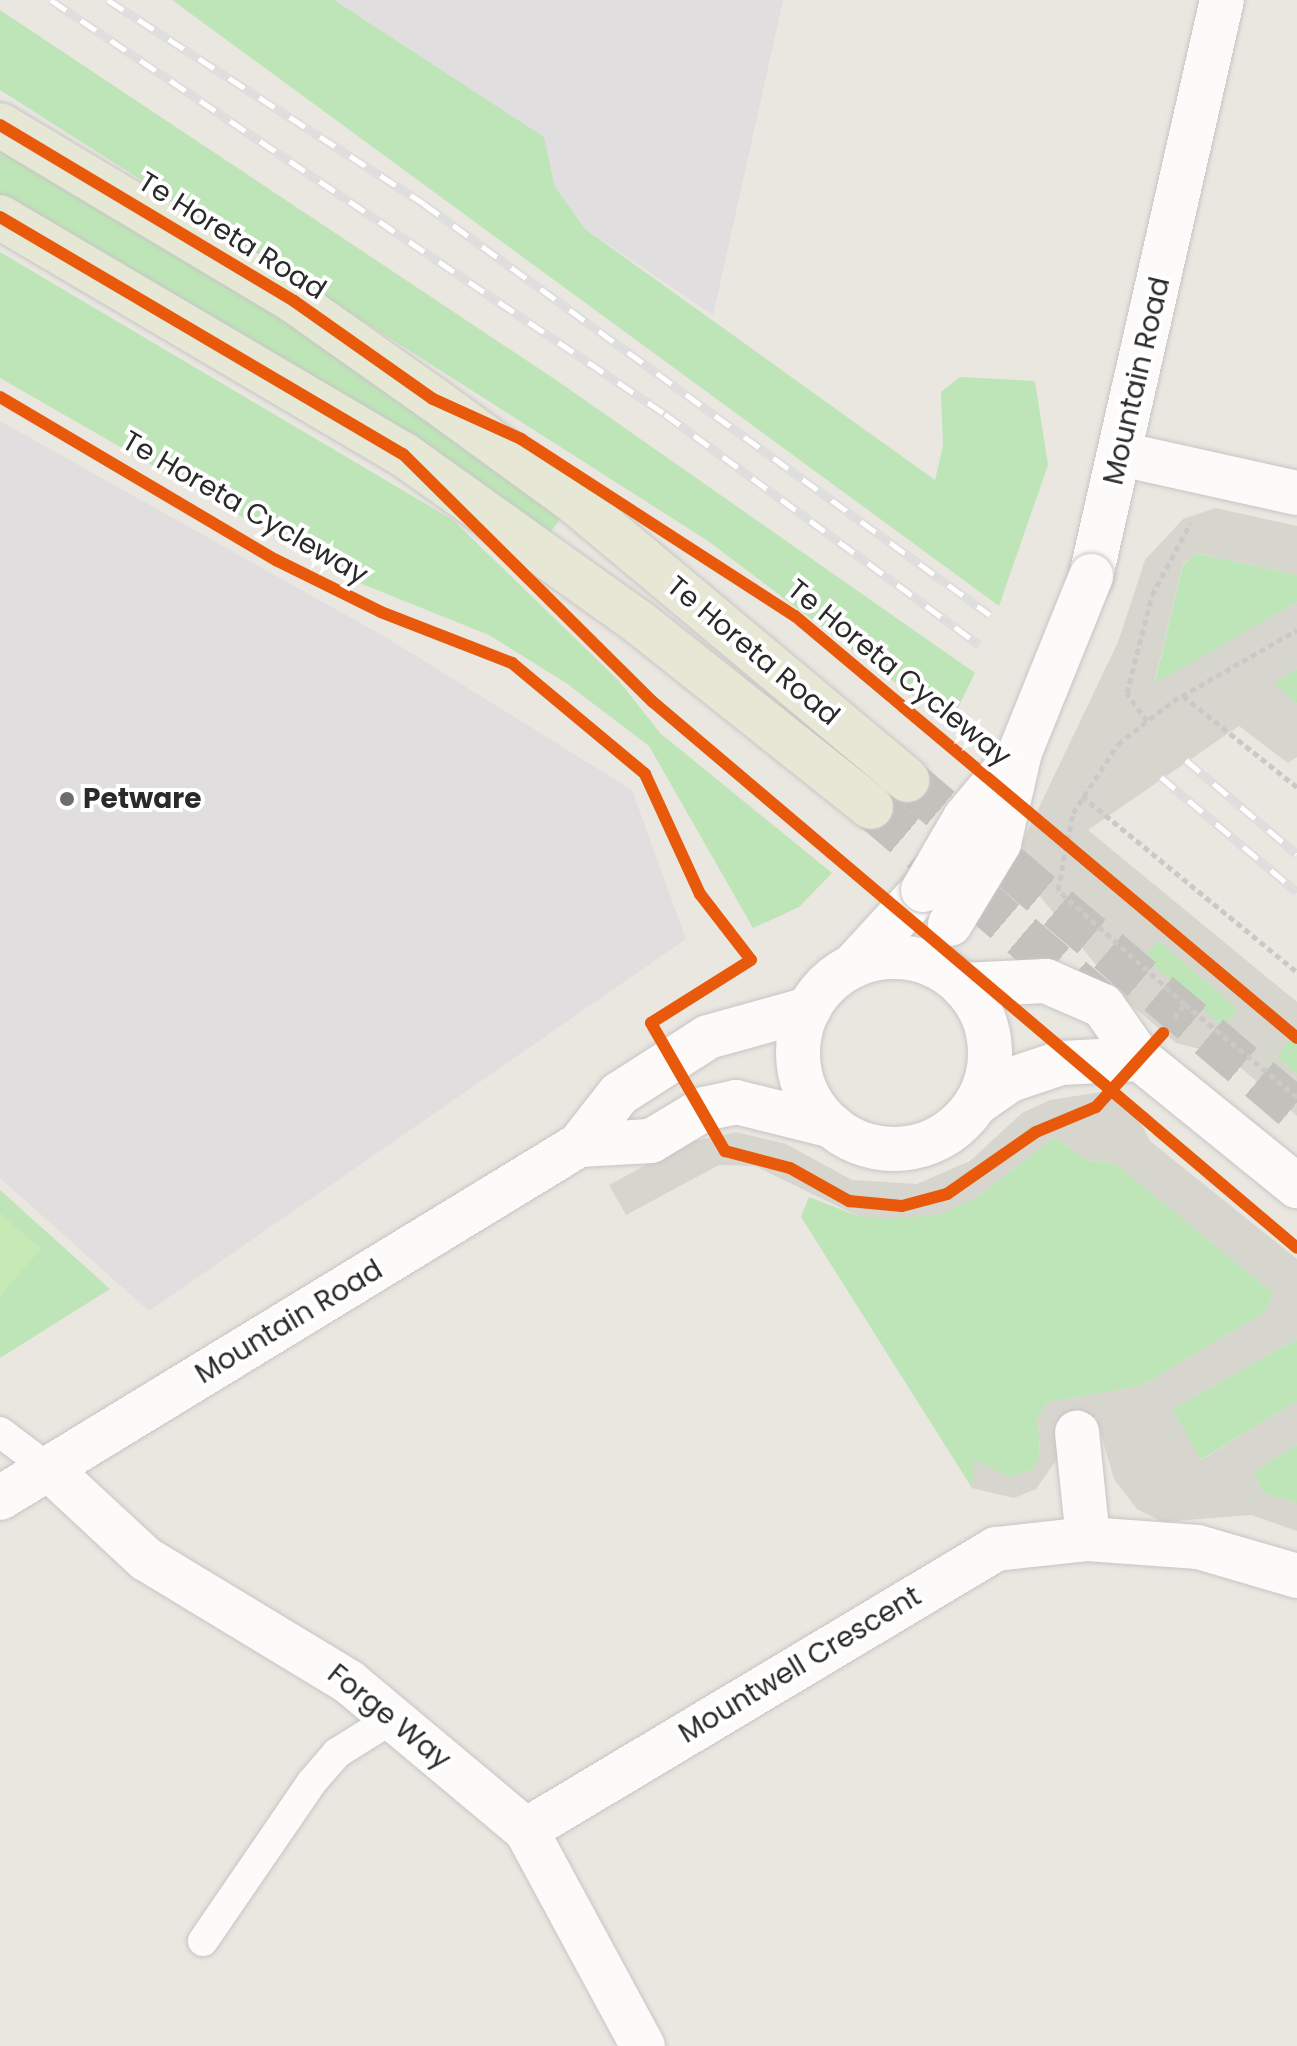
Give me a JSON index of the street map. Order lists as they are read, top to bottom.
{
  "streets": {
    "main road": ["Te Horeta Road"],
    "street": ["Mountain Road", "Mountwell Crescent", "Forge Way"],
    "cycle path": ["Te Horeta Cycleway"]
  },
  "crossings": [
    ["Mountain Road", "Forge Way"],
    ["Mountwell Crescent", "Forge Way"]
  ],
  "places": ["Petware"]
}
